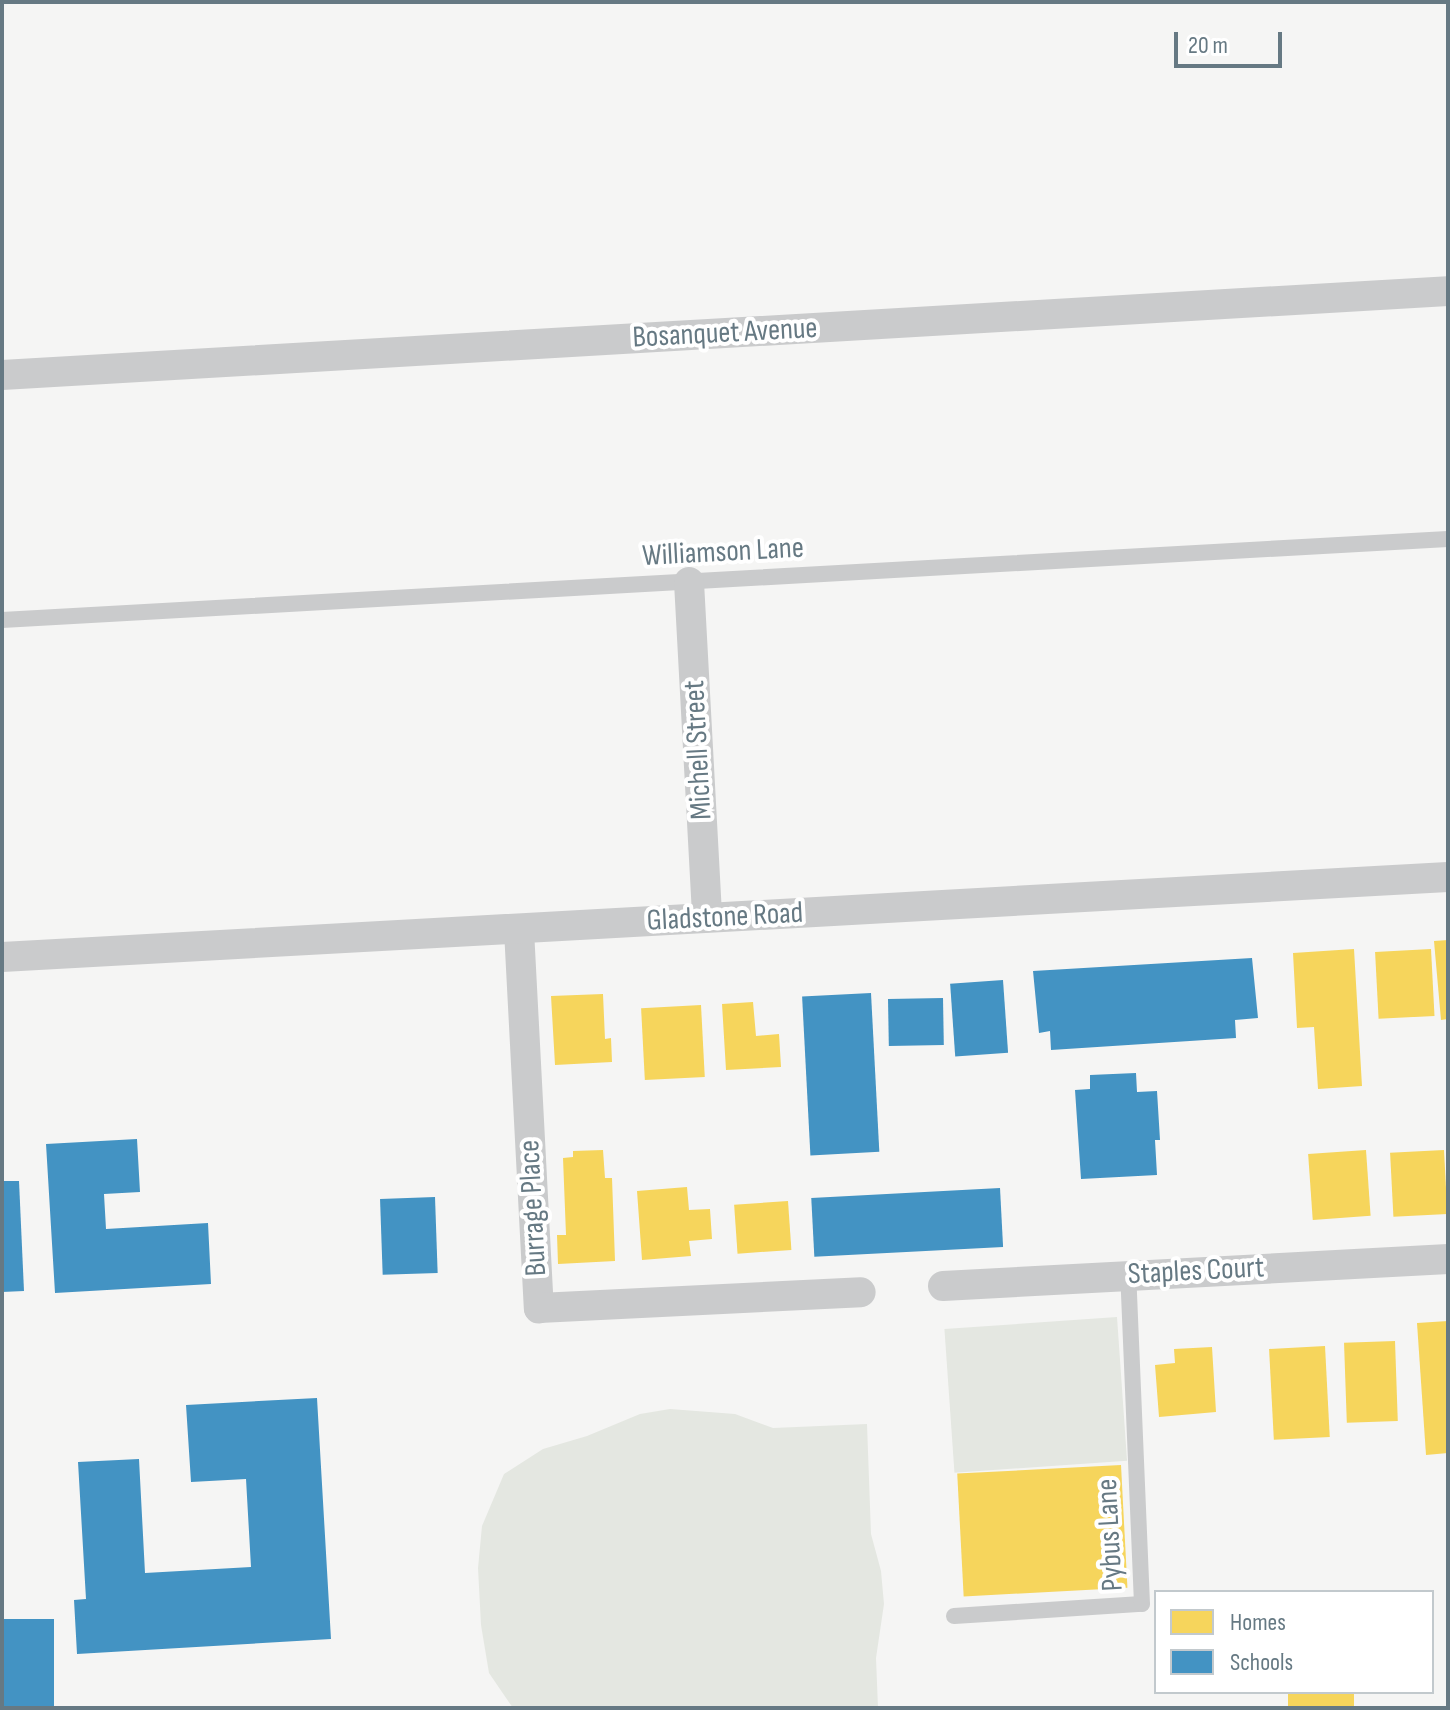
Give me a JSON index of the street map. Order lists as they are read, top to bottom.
{
  "streets": {
    "street": [
      "Bosanquet Avenue",
      "Michell Street",
      "Gladstone Road",
      "Burrage Place",
      "Staples Court"
    ],
    "lane": ["Williamson Lane", "Pybus Lane"]
  },
  "crossings": [
    ["Williamson Lane", "Michell Street"],
    ["Michell Street", "Gladstone Road"],
    ["Gladstone Road", "Burrage Place"],
    ["Staples Court", "Pybus Lane"]
  ],
  "legend": ["Homes", "Schools"],
  "scale_bar": "20 m"
}
